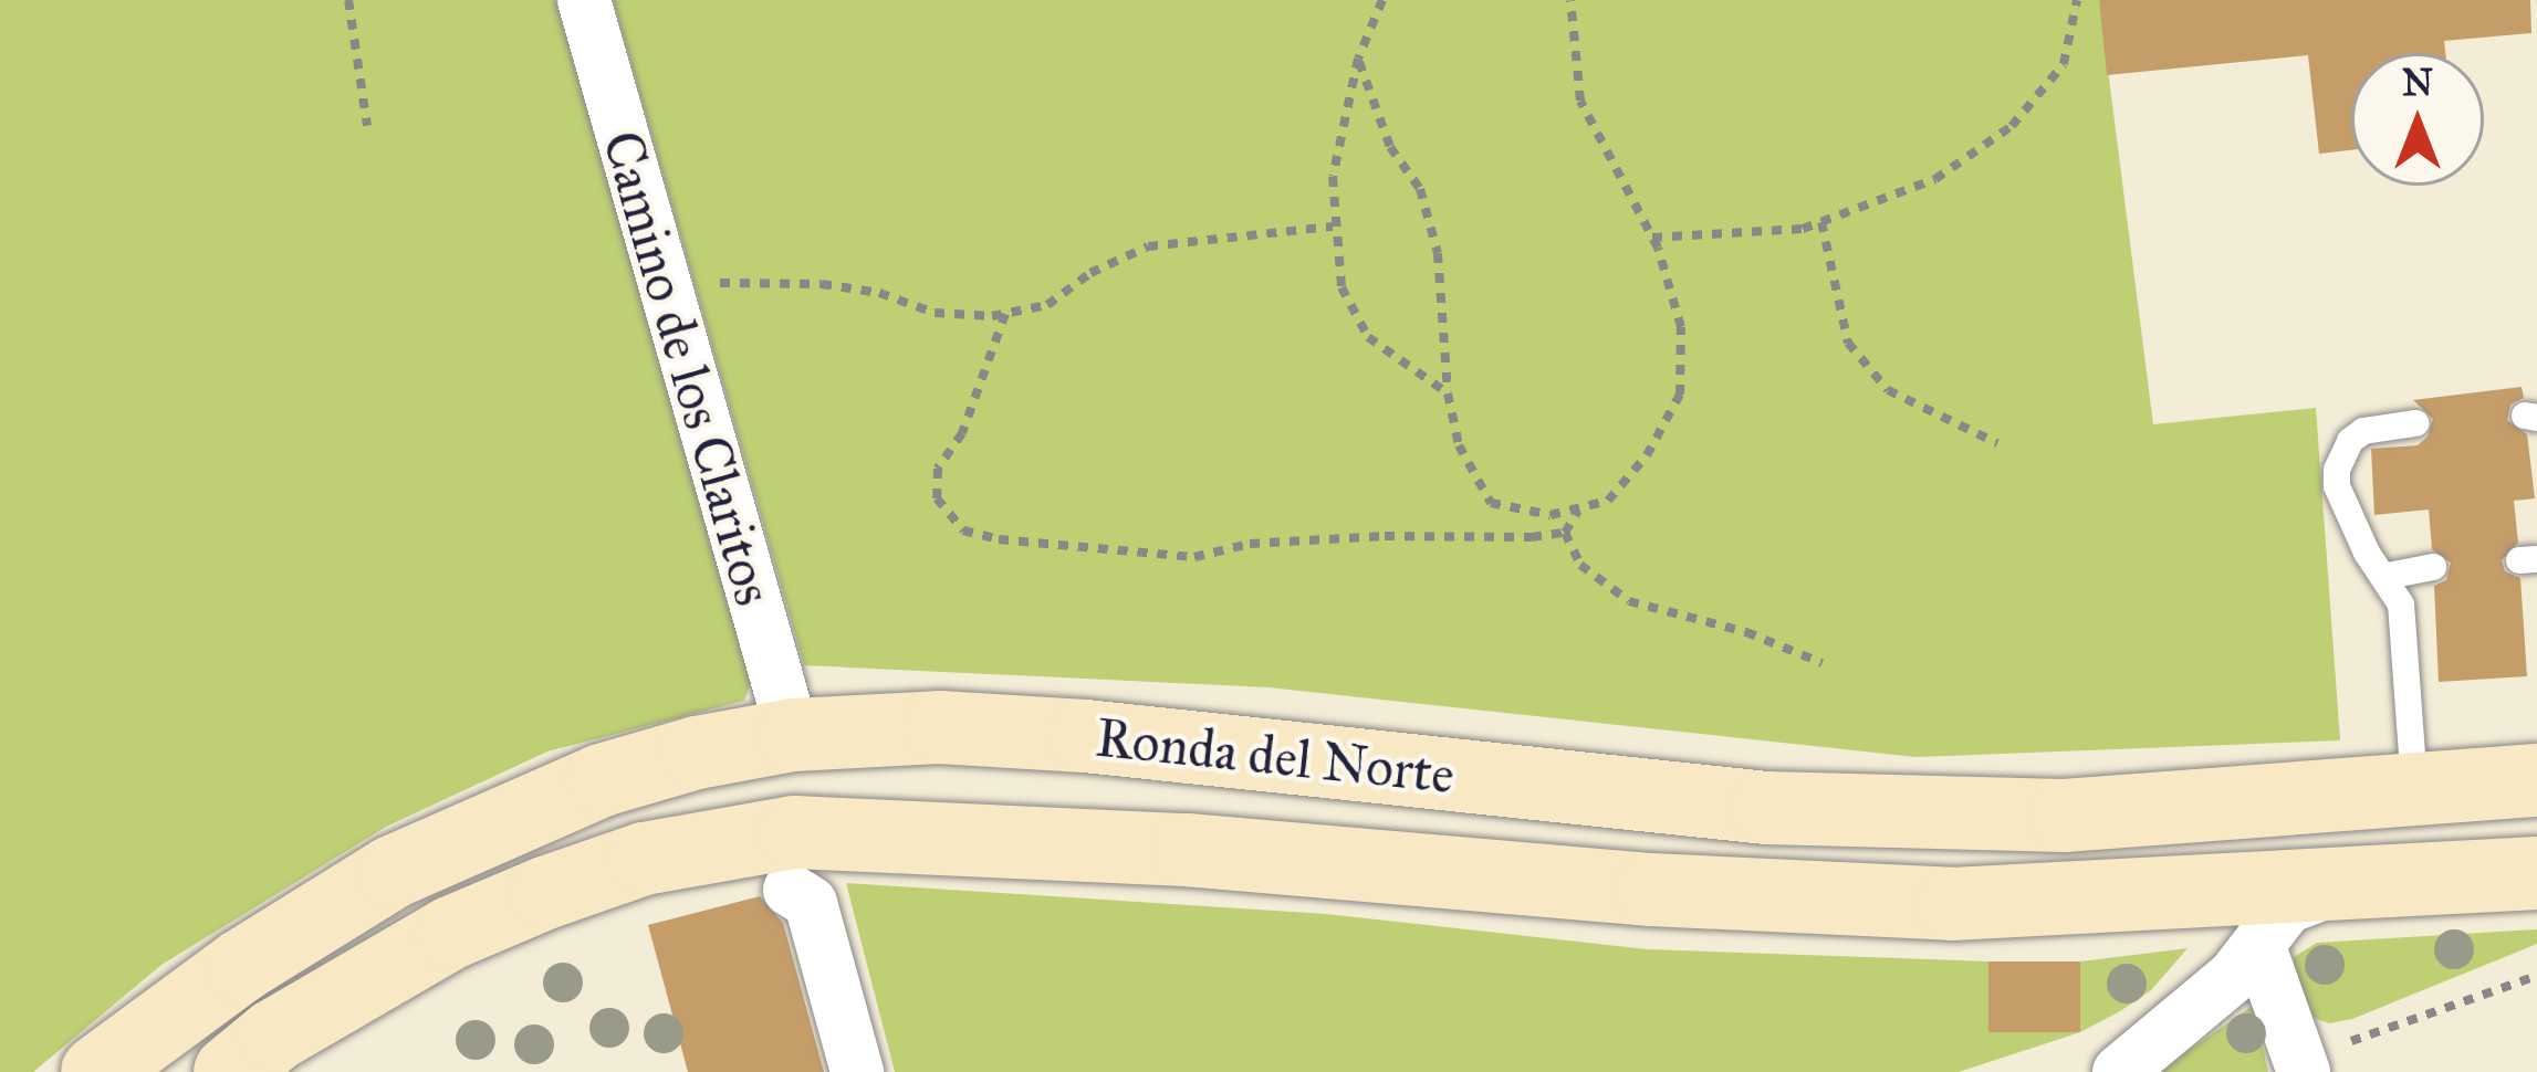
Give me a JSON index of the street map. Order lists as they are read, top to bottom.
{
  "streets": {
    "main road": ["Ronda del Norte"],
    "street": ["Camino de los Claritos"]
  },
  "crossings": [
    ["Camino de los Claritos", "Ronda del Norte"]
  ],
  "north": "top"
}
